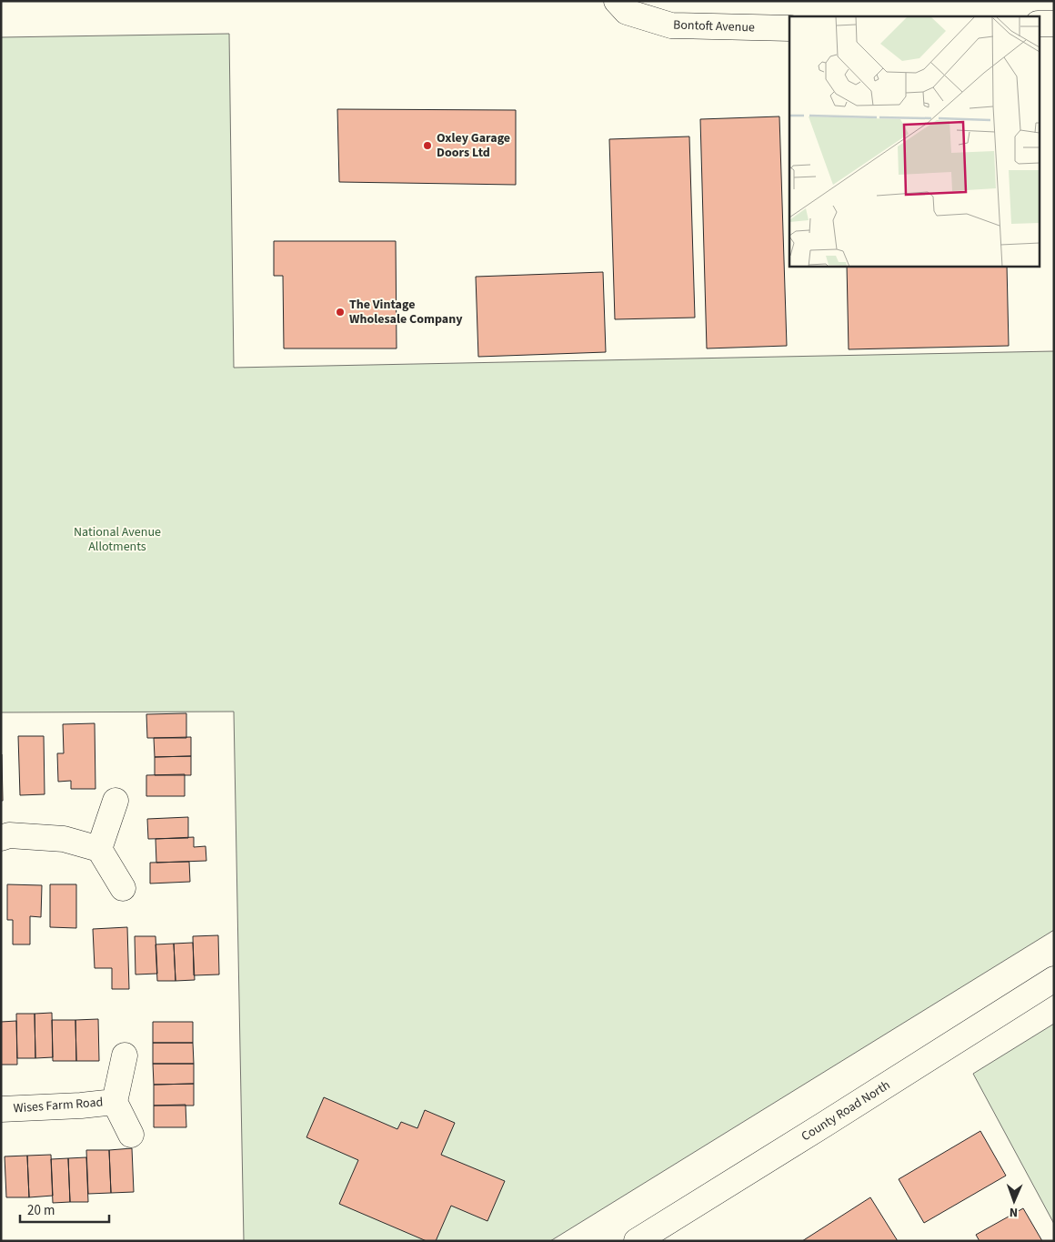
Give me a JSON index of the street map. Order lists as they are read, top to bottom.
{
  "streets": {
    "street": ["Bontoft Avenue", "Wises Farm Road", "County Road North"]
  },
  "parks": ["National Avenue Allotments"],
  "places": ["Oxley Garage Doors Ltd", "The Vintage Wholesale Company"],
  "scale_bar": "20 m",
  "north": "bottom"
}
